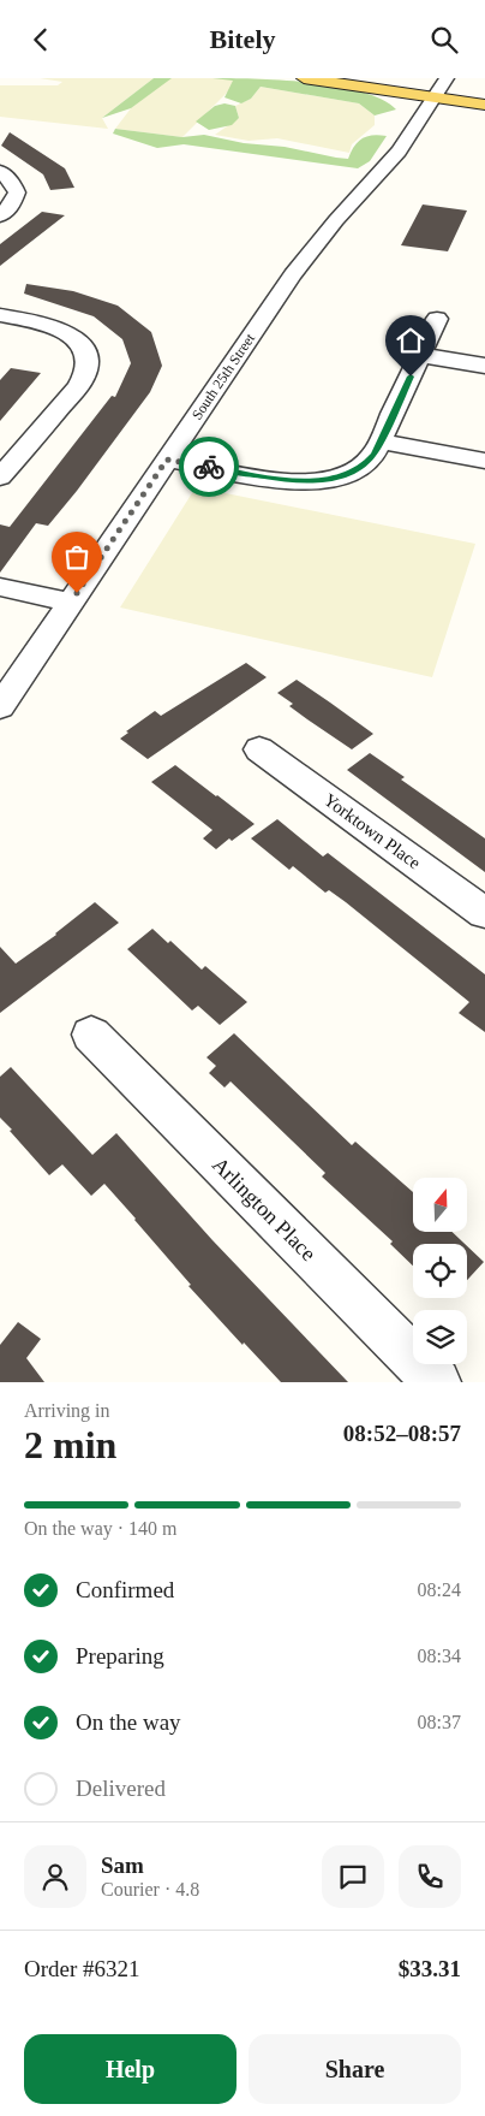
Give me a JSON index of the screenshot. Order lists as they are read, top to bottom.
{
  "streets": {
    "street": ["South 25th Street", "Yorktown Place", "Arlington Place"]
  },
  "north": "top",
  "page": {
    "header": "Bitely",
    "heading": ["2 min", "Arriving in", "08:52–08:57"],
    "panel": [
      "Sam",
      "Courier · 4.8",
      "Order #6321",
      "$33.31"
    ],
    "bar": "On the way · 140 m",
    "list": [
      ["Confirmed", "08:24"],
      ["Preparing", "08:34"],
      ["On the way", "08:37"],
      "Delivered"
    ],
    "buttons": ["Help", "Share"]
  }
}
